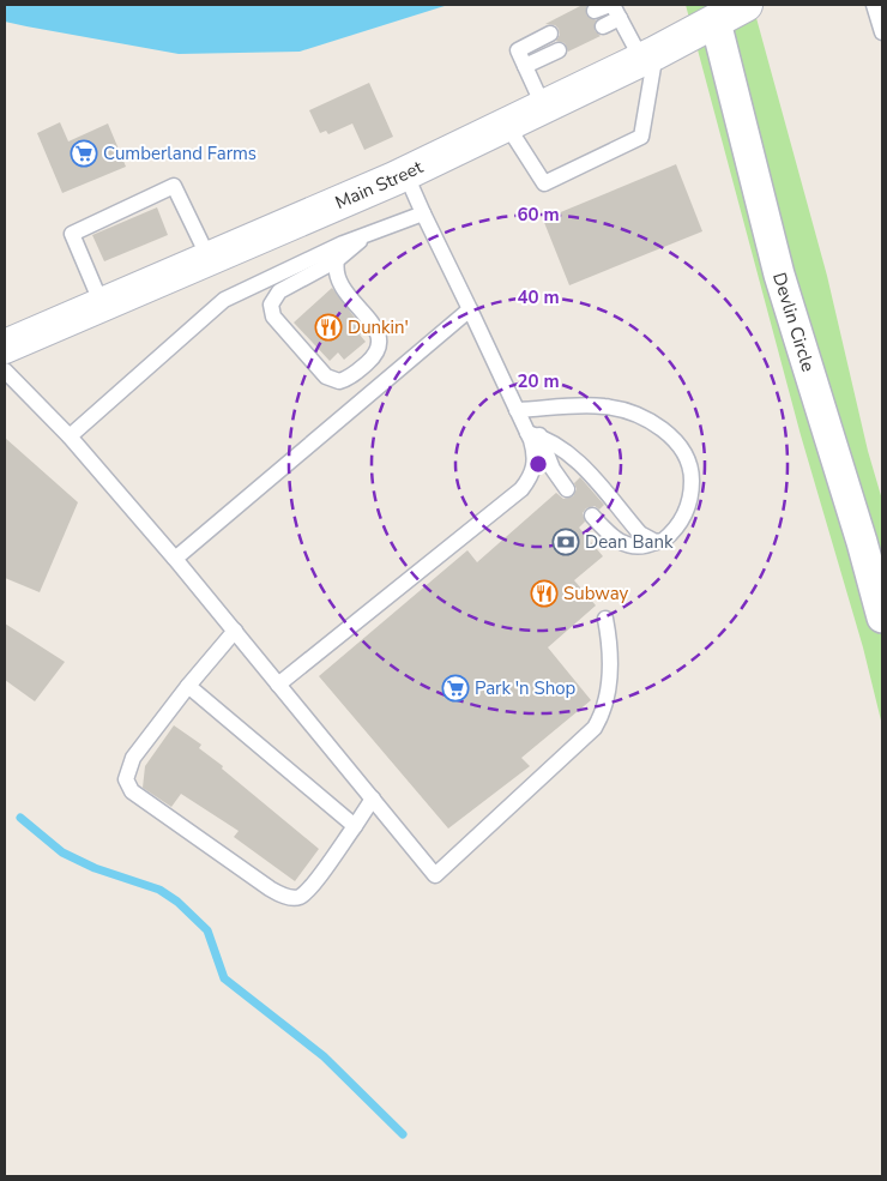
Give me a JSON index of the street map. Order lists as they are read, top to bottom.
{
  "streets": {
    "main road": ["Main Street"],
    "street": ["Devlin Circle"]
  },
  "crossings": [
    ["Main Street", "Devlin Circle"]
  ],
  "places": {
    "supermarket": ["Cumberland Farms", "Park 'n Shop"],
    "restaurant": ["Dunkin'", "Subway"],
    "bank": ["Dean Bank"]
  },
  "rings": ["60 m", "40 m", "20 m"]
}
